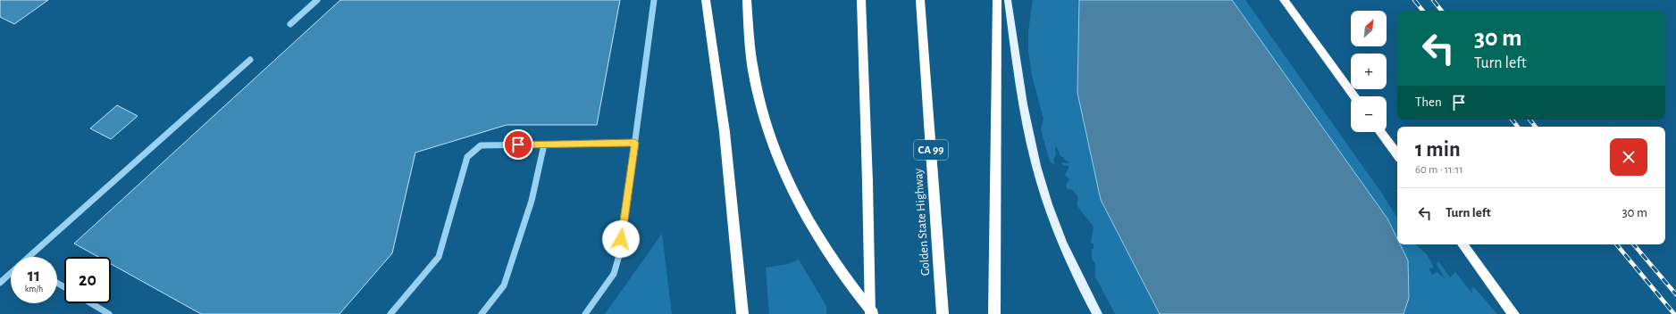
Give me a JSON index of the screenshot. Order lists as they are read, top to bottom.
{
  "streets": {
    "highway": ["CA 99", "Golden State Highway"]
  },
  "north": "top right",
  "page": {
    "map_buttons": ["+", "−"],
    "turn": ["30 m", "Turn left"],
    "then": "Then",
    "heading": ["1 min", "60 m · 11:11"],
    "list": [
      {
        "name": "Turn left",
        "value": "30 m"
      }
    ],
    "speed": "11 km/h",
    "limit": "20"
  }
}
